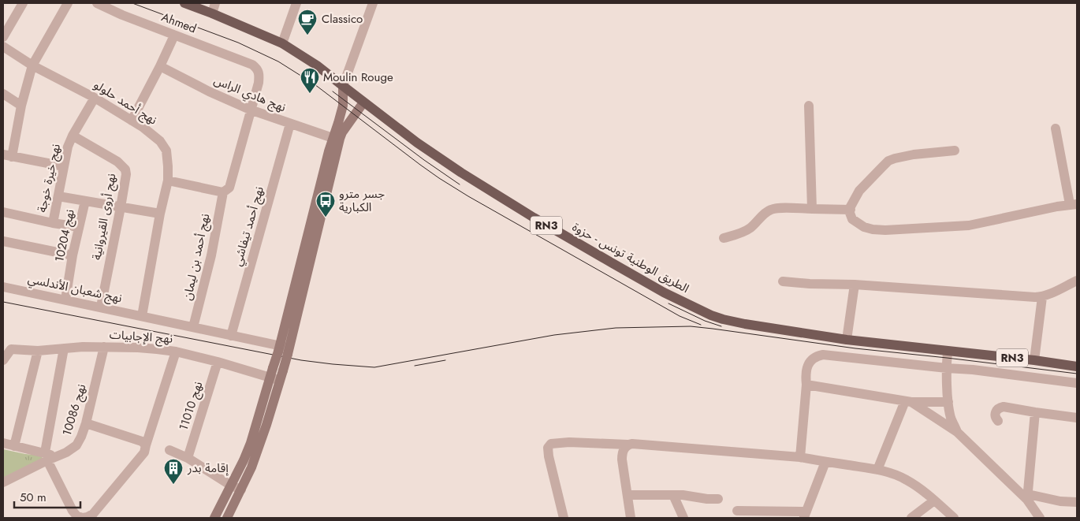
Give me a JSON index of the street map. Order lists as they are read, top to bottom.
{
  "streets": {
    "main road": ["RN3", "الطريق الوطنية تونس - حزوة"],
    "street": [
      "Ahmed",
      "نهج هادي الراس",
      "نهج أحمد حلولو",
      "نهج خيرة خوجة",
      "نهج أروى القيروانية",
      "نهج أحمد تيفاشي",
      "نهج 10204",
      "نهج أحمد بن ليمان",
      "نهج شعبان الأندلسي",
      "نهج الإجابيات",
      "نهج 11010",
      "نهج 10086"
    ]
  },
  "crossings": [
    ["Ahmed", "نهج أحمد بن ليمان"],
    ["نهج هادي الراس", "نهج أحمد تيفاشي"],
    ["نهج هادي الراس", "نهج أحمد بن ليمان"],
    ["نهج أحمد حلولو", "نهج خيرة خوجة"],
    ["نهج أحمد حلولو", "نهج شعبان الأندلسي"],
    ["نهج خيرة خوجة", "نهج أروى القيروانية"],
    ["نهج أروى القيروانية", "نهج شعبان الأندلسي"],
    ["نهج أحمد تيفاشي", "نهج شعبان الأندلسي"],
    ["نهج 10204", "نهج شعبان الأندلسي"],
    ["نهج أحمد بن ليمان", "نهج شعبان الأندلسي"],
    ["نهج الإجابيات", "نهج 11010"],
    ["نهج الإجابيات", "نهج 10086"]
  ],
  "places": {
    "cafe": ["Classico"],
    "restaurant": ["Moulin Rouge"],
    "bus stop": ["جسر مترو الكبارية"],
    "building": ["إقامة بدر"]
  },
  "scale_bar": "50 m"
}
